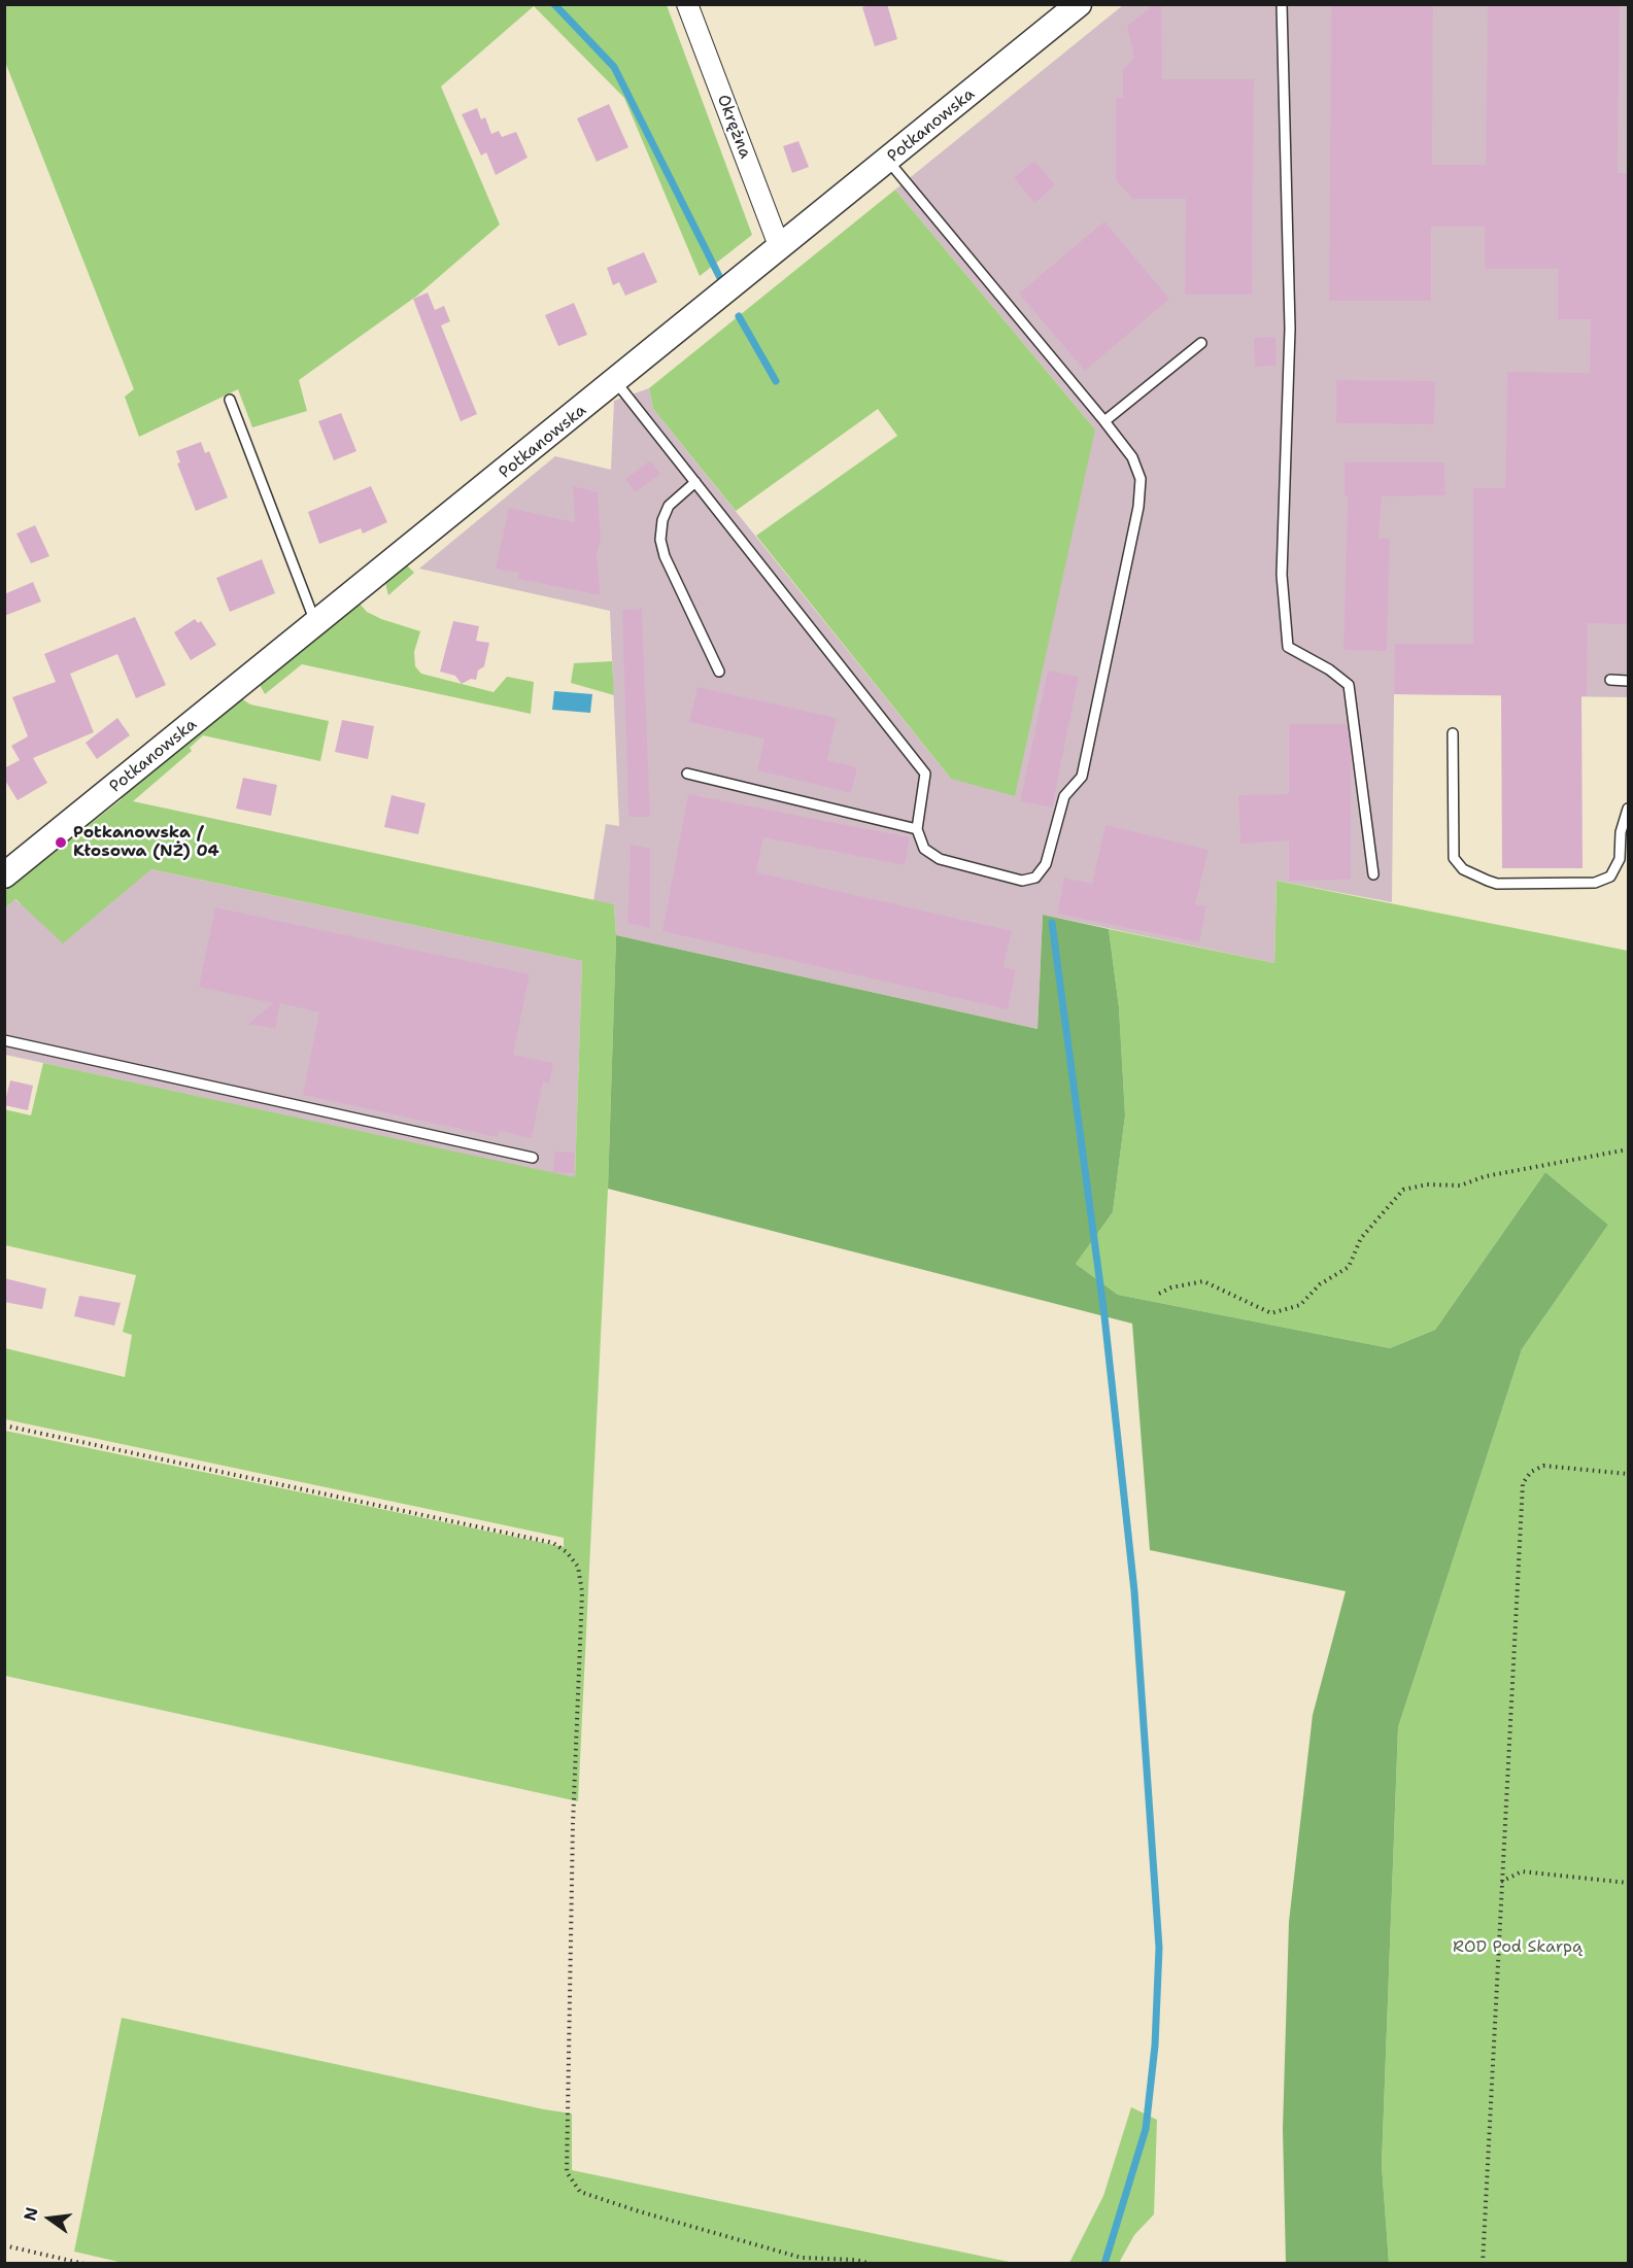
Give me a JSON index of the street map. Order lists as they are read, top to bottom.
{
  "streets": {
    "street": ["Potkanowska", "Okrężna"]
  },
  "crossings": [
    ["Potkanowska", "Okrężna"]
  ],
  "parks": ["ROD Pod Skarpą"],
  "places": ["Potkanowska / Kłosowa (NŻ) 04"],
  "north": "left"
}
